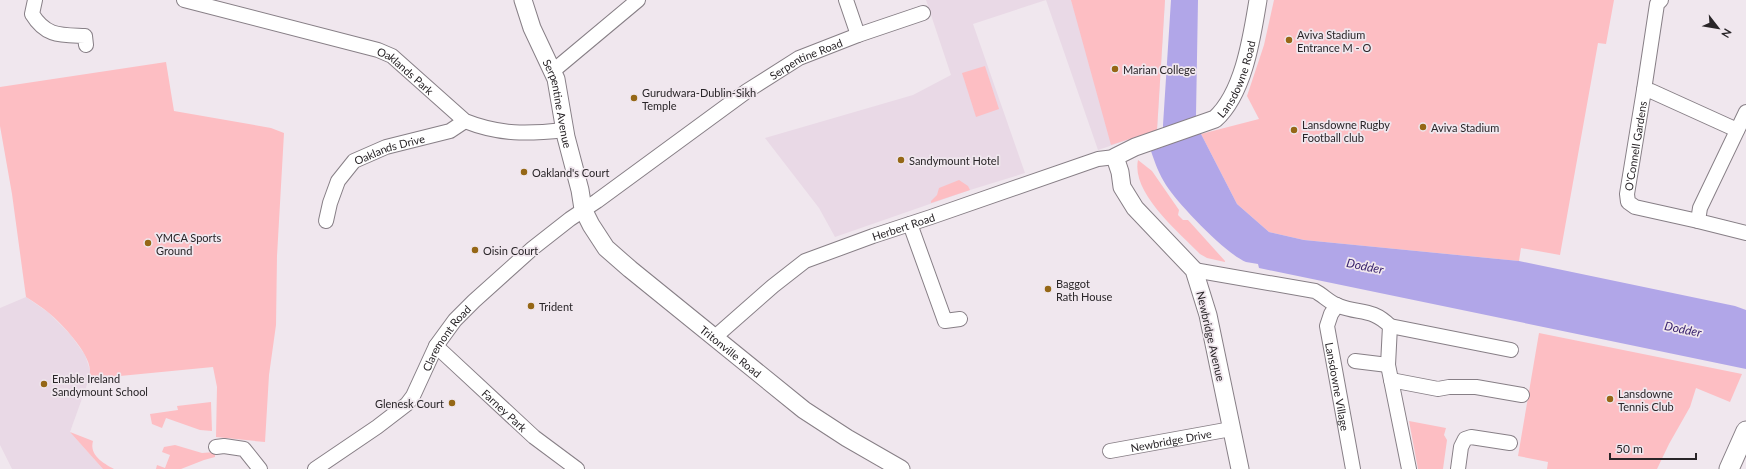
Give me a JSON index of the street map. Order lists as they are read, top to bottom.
{
  "streets": {
    "street": [
      "Serpentine Road",
      "Oaklands Park",
      "Lansdowne Road",
      "Serpentine Avenue",
      "O'Connell Gardens",
      "Oaklands Drive",
      "Herbert Road",
      "Newbridge Avenue",
      "Claremont Road",
      "Tritonville Road",
      "Lansdowne Village",
      "Farney Park",
      "Newbridge Drive"
    ]
  },
  "crossings": [
    ["Serpentine Road", "Serpentine Avenue"],
    ["Serpentine Road", "Claremont Road"],
    ["Serpentine Road", "Tritonville Road"],
    ["Oaklands Park", "Serpentine Avenue"],
    ["Oaklands Park", "Oaklands Drive"],
    ["Lansdowne Road", "Herbert Road"],
    ["Lansdowne Road", "Newbridge Avenue"],
    ["Serpentine Avenue", "Claremont Road"],
    ["Serpentine Avenue", "Tritonville Road"],
    ["Herbert Road", "Newbridge Avenue"],
    ["Herbert Road", "Tritonville Road"],
    ["Newbridge Avenue", "Newbridge Drive"],
    ["Claremont Road", "Tritonville Road"],
    ["Claremont Road", "Farney Park"]
  ],
  "water": ["Dodder"],
  "places": [
    "Aviva Stadium Entrance M - O",
    "Marian College",
    "Gurudwara-Dublin-Sikh Temple",
    "Aviva Stadium",
    "Lansdowne Rugby Football club",
    "Sandymount Hotel",
    "Oakland's Court",
    "YMCA Sports Ground",
    "Oisin Court",
    "Baggot Rath House",
    "Trident",
    "Enable Ireland Sandymount School",
    "Lansdowne Tennis Club",
    "Glenesk Court"
  ],
  "scale_bar": "50 m",
  "north": "bottom right"
}
